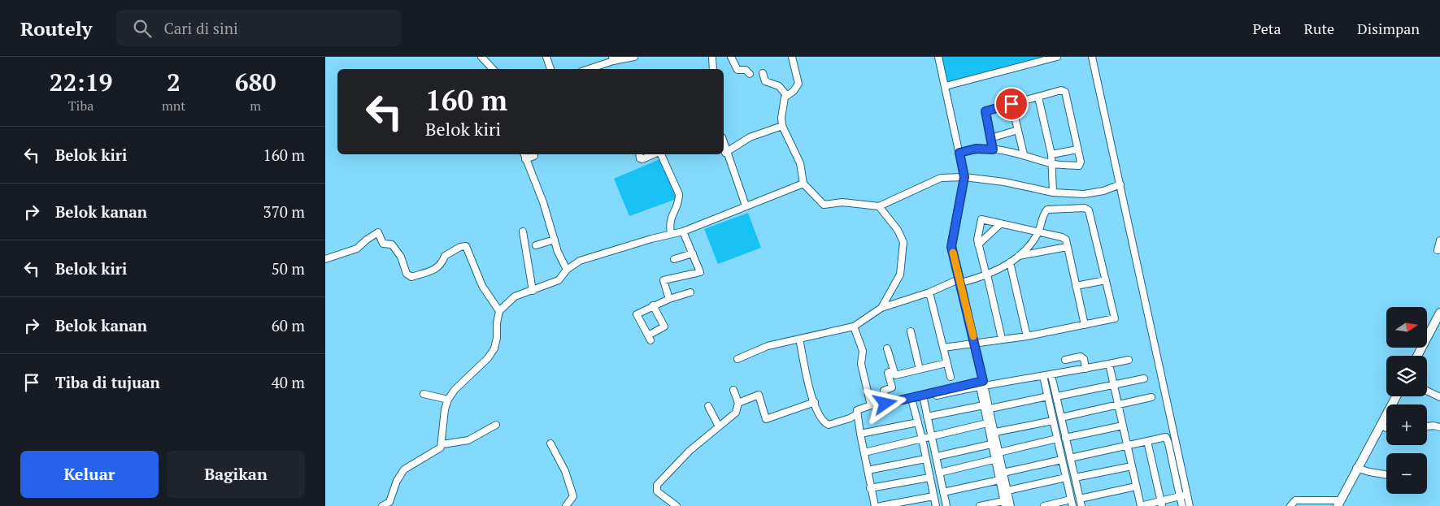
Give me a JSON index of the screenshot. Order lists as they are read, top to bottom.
{
  "north": "right",
  "page": {
    "header": "Routely",
    "search": "Cari di sini",
    "nav": ["Peta", "Rute", "Disimpan"],
    "eta": [
      "22:19",
      "Tiba",
      "2",
      "mnt",
      "680",
      "m"
    ],
    "turn": ["160 m", "Belok kiri"],
    "list": [
      {
        "name": "Belok kiri",
        "value": "160 m"
      },
      {
        "name": "Belok kanan",
        "value": "370 m"
      },
      {
        "name": "Belok kiri",
        "value": "50 m"
      },
      {
        "name": "Belok kanan",
        "value": "60 m"
      },
      {
        "name": "Tiba di tujuan",
        "value": "40 m"
      }
    ],
    "map_buttons": ["+", "−"],
    "buttons": ["Keluar", "Bagikan"]
  }
}
